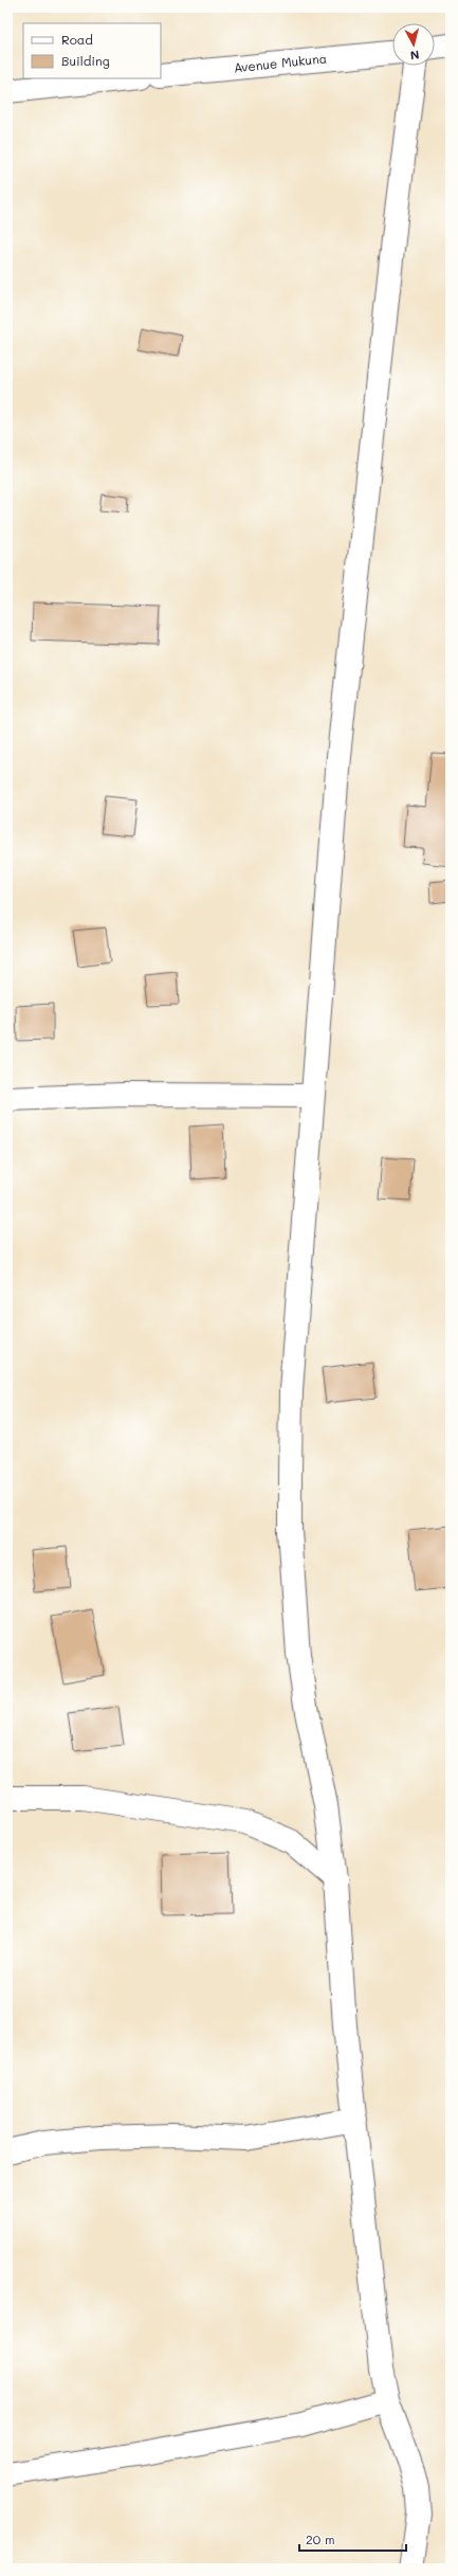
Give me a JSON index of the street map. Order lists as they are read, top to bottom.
{
  "streets": {
    "street": ["Avenue Mukuna"]
  },
  "legend": ["Road", "Building"],
  "scale_bar": "20 m",
  "north": "bottom"
}
